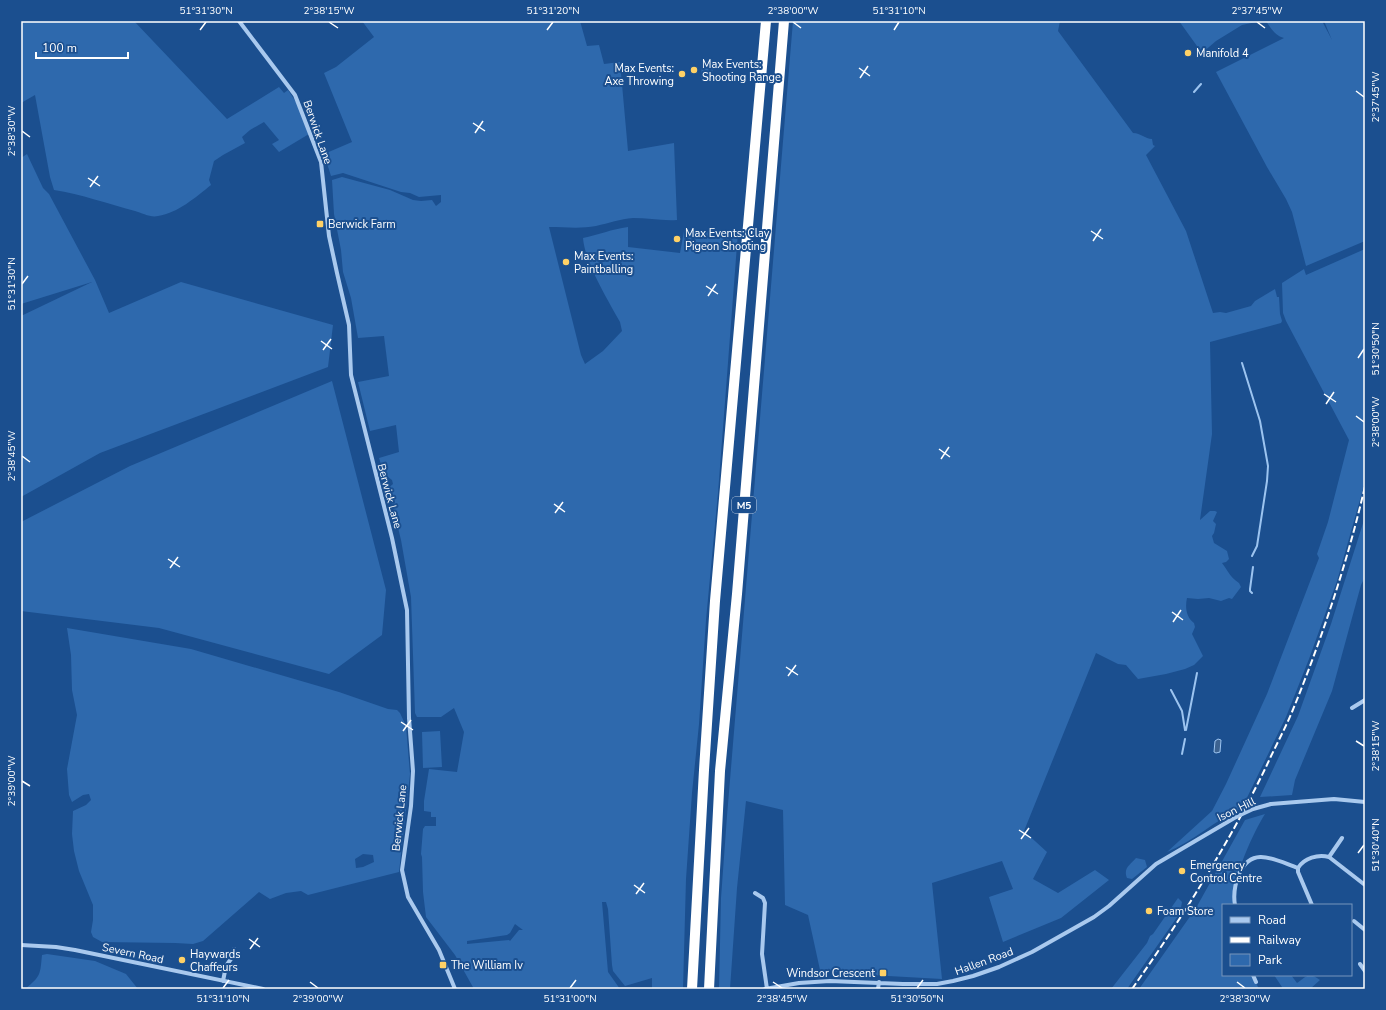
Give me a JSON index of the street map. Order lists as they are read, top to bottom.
{
  "streets": {
    "highway": ["M5"],
    "street": [
      "Berwick Lane",
      "Ison Hill",
      "Severn Road",
      "Hallen Road"
    ]
  },
  "crossings": [
    ["Ison Hill", "Hallen Road"]
  ],
  "places": {
    "other": [
      "Manifold 4",
      "Max Events: Shooting Range",
      "Max Events: Axe Throwing",
      "Max Events: Clay Pigeon Shooting",
      "Max Events: Paintballing",
      "Emergency Control Centre",
      "Foam Store",
      "Haywards Chaffeurs"
    ],
    "transit": ["Berwick Farm", "The William Iv", "Windsor Crescent"]
  },
  "legend": ["Road", "Railway", "Park"],
  "scale_bar": "100 m",
  "coordinates": [
    "51°31'30\"N",
    "2°38'15\"W",
    "51°31'20\"N",
    "2°38'00\"W",
    "51°31'10\"N",
    "2°37'45\"W",
    "2°38'30\"W",
    "51°30'50\"N",
    "2°38'45\"W",
    "2°39'00\"W",
    "51°30'40\"N",
    "51°31'00\"N"
  ]
}
